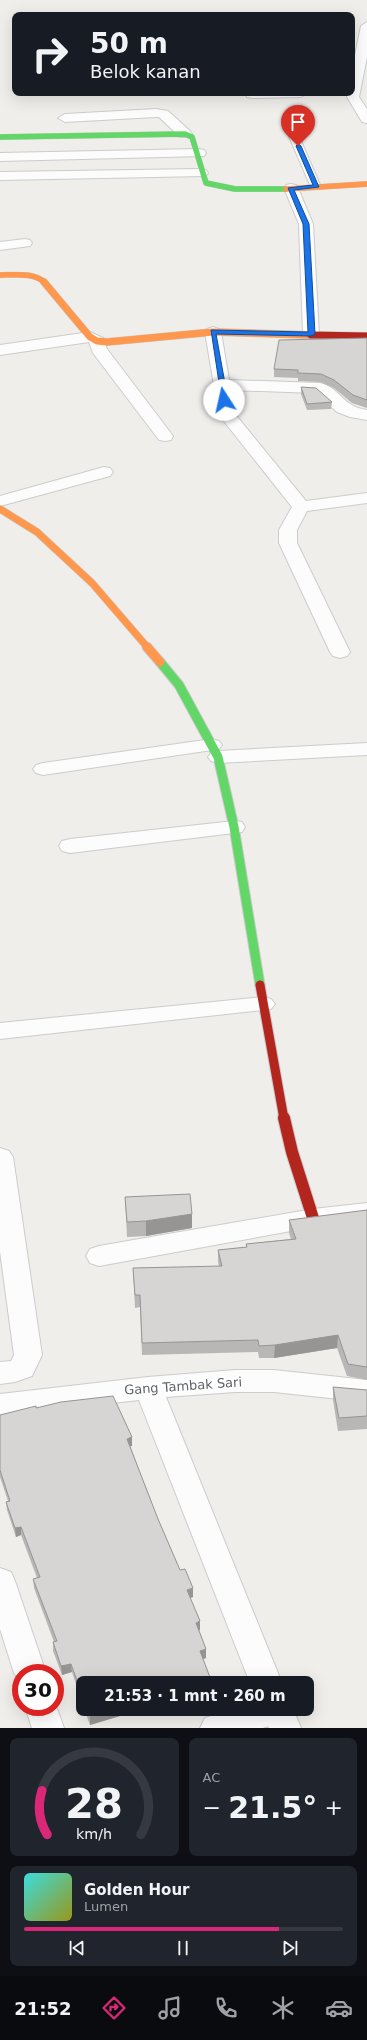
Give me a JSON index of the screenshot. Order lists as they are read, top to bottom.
{
  "streets": {
    "street": ["Gang Tambak Sari"]
  },
  "page": {
    "turn": ["50 m", "Belok kanan"],
    "limit": "30",
    "trip": "21:53 · 1 mnt · 260 m",
    "tile": "AC",
    "heat": ["−", "21.5°", "+"],
    "song": ["Golden Hour", "Lumen"],
    "tabs": "21:52",
    "gauge": ["28", "km/h"]
  }
}
